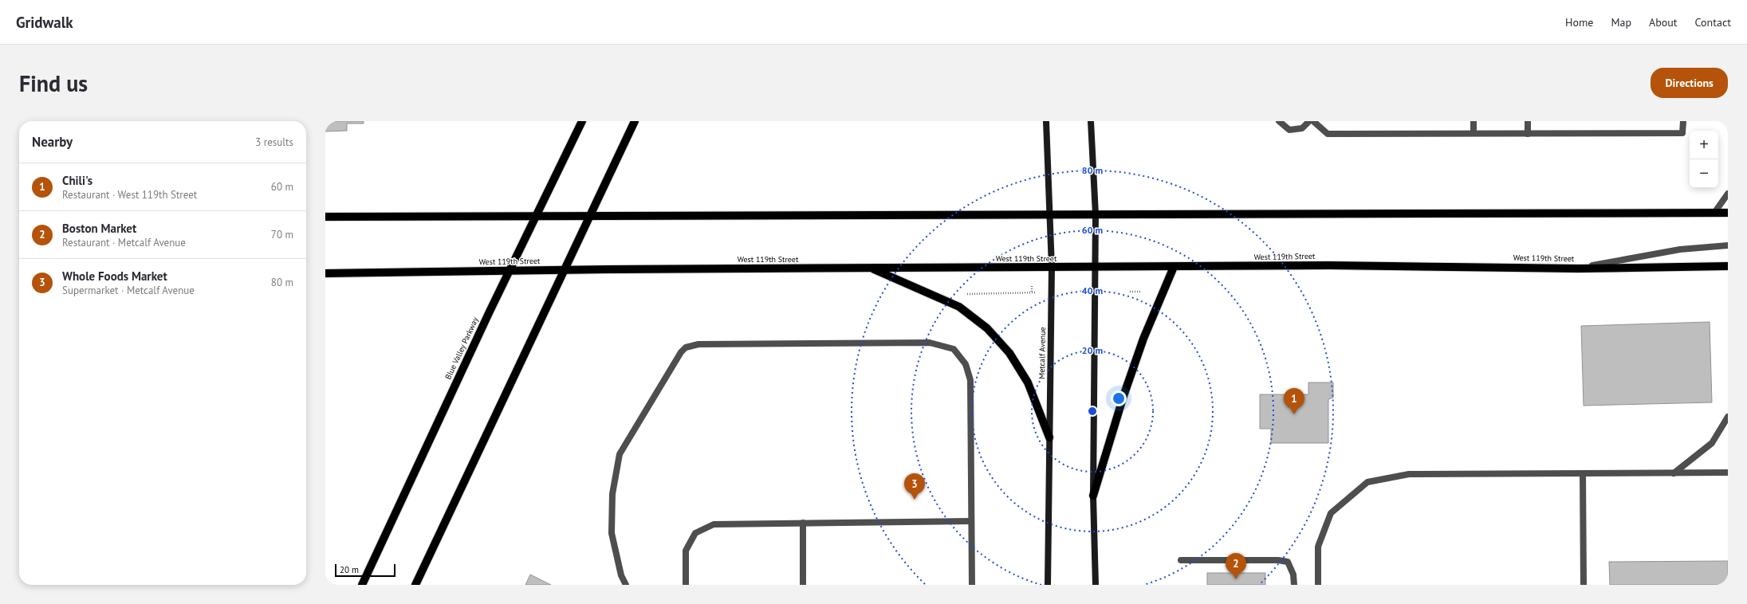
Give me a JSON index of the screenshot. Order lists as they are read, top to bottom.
{
  "streets": {
    "main road": ["West 119th Street", "Blue Valley Parkway", "Metcalf Avenue"]
  },
  "crossings": [
    ["West 119th Street", "Blue Valley Parkway"],
    ["West 119th Street", "Metcalf Avenue"]
  ],
  "scale_bar": "20 m",
  "page": {
    "header": "Gridwalk",
    "nav": [
      "Home",
      "Map",
      "About",
      "Contact"
    ],
    "buttons": "Directions",
    "title": "Find us",
    "heading": ["Nearby", "3 results"],
    "map_buttons": ["+", "−"],
    "list": [
      {
        "mark": "1",
        "name": "Chili's",
        "note": "Restaurant · West 119th Street",
        "value": "60 m"
      },
      {
        "mark": "2",
        "name": "Boston Market",
        "note": "Restaurant · Metcalf Avenue",
        "value": "70 m"
      },
      {
        "mark": "3",
        "name": "Whole Foods Market",
        "note": "Supermarket · Metcalf Avenue",
        "value": "80 m"
      }
    ],
    "pins": ["1", "3", "2"],
    "scale": "20 m"
  },
  "rings": [
    "80 m",
    "60 m",
    "40 m",
    "20 m"
  ]
}
